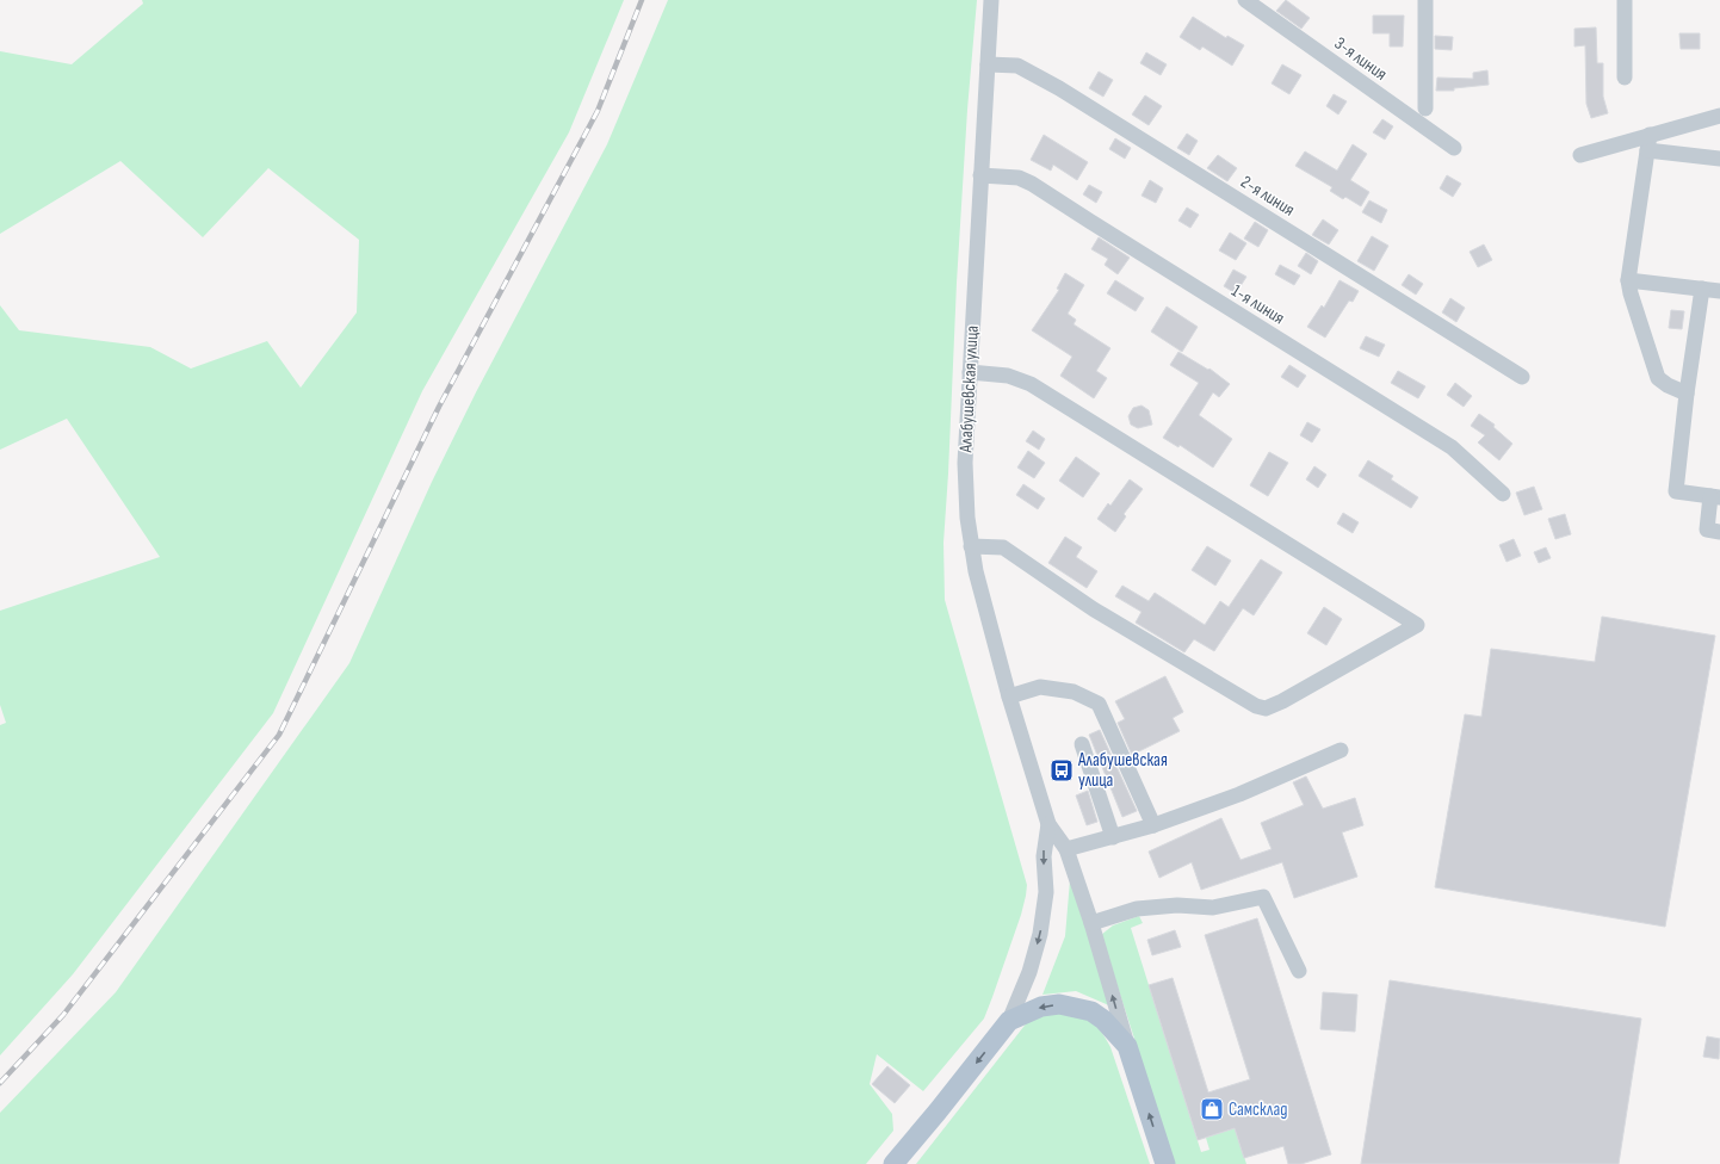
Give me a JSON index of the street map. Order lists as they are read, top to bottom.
{
  "streets": {
    "main road": ["Алабушевская улица"],
    "street": ["3-я линия", "2-я линия", "1-я линия"]
  },
  "crossings": [
    ["2-я линия", "Алабушевская улица"],
    ["1-я линия", "Алабушевская улица"]
  ],
  "places": {
    "bus stop": ["Алабушевская улица"],
    "shop": ["Самсклад"]
  }
}
